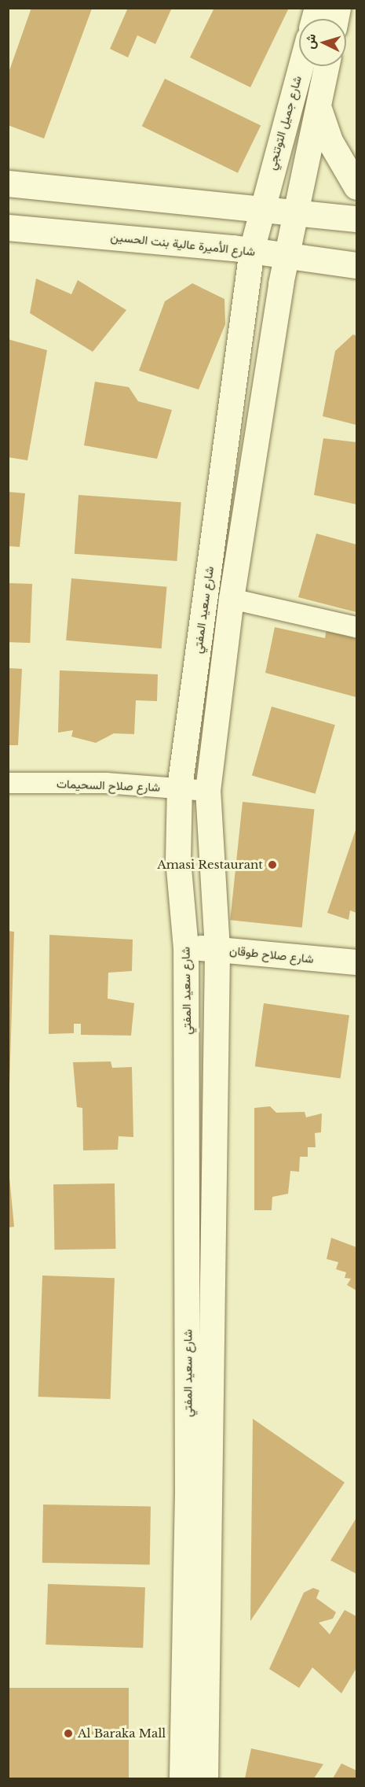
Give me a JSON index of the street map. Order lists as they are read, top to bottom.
{
  "streets": {
    "main road": ["شارع الأميرة عالية بنت الحسين"],
    "street": [
      "شارع جميل التوتنجي",
      "شارع سعيد المفتي",
      "شارع صلاح السحيمات",
      "شارع صلاح طوقان"
    ]
  },
  "crossings": [
    ["شارع جميل التوتنجي", "شارع سعيد المفتي"],
    ["شارع الأميرة عالية بنت الحسين", "شارع سعيد المفتي"],
    ["شارع سعيد المفتي", "شارع صلاح السحيمات"],
    ["شارع سعيد المفتي", "شارع صلاح طوقان"]
  ],
  "places": ["Amasi Restaurant", "Al Baraka Mall"],
  "north": "left"
}
